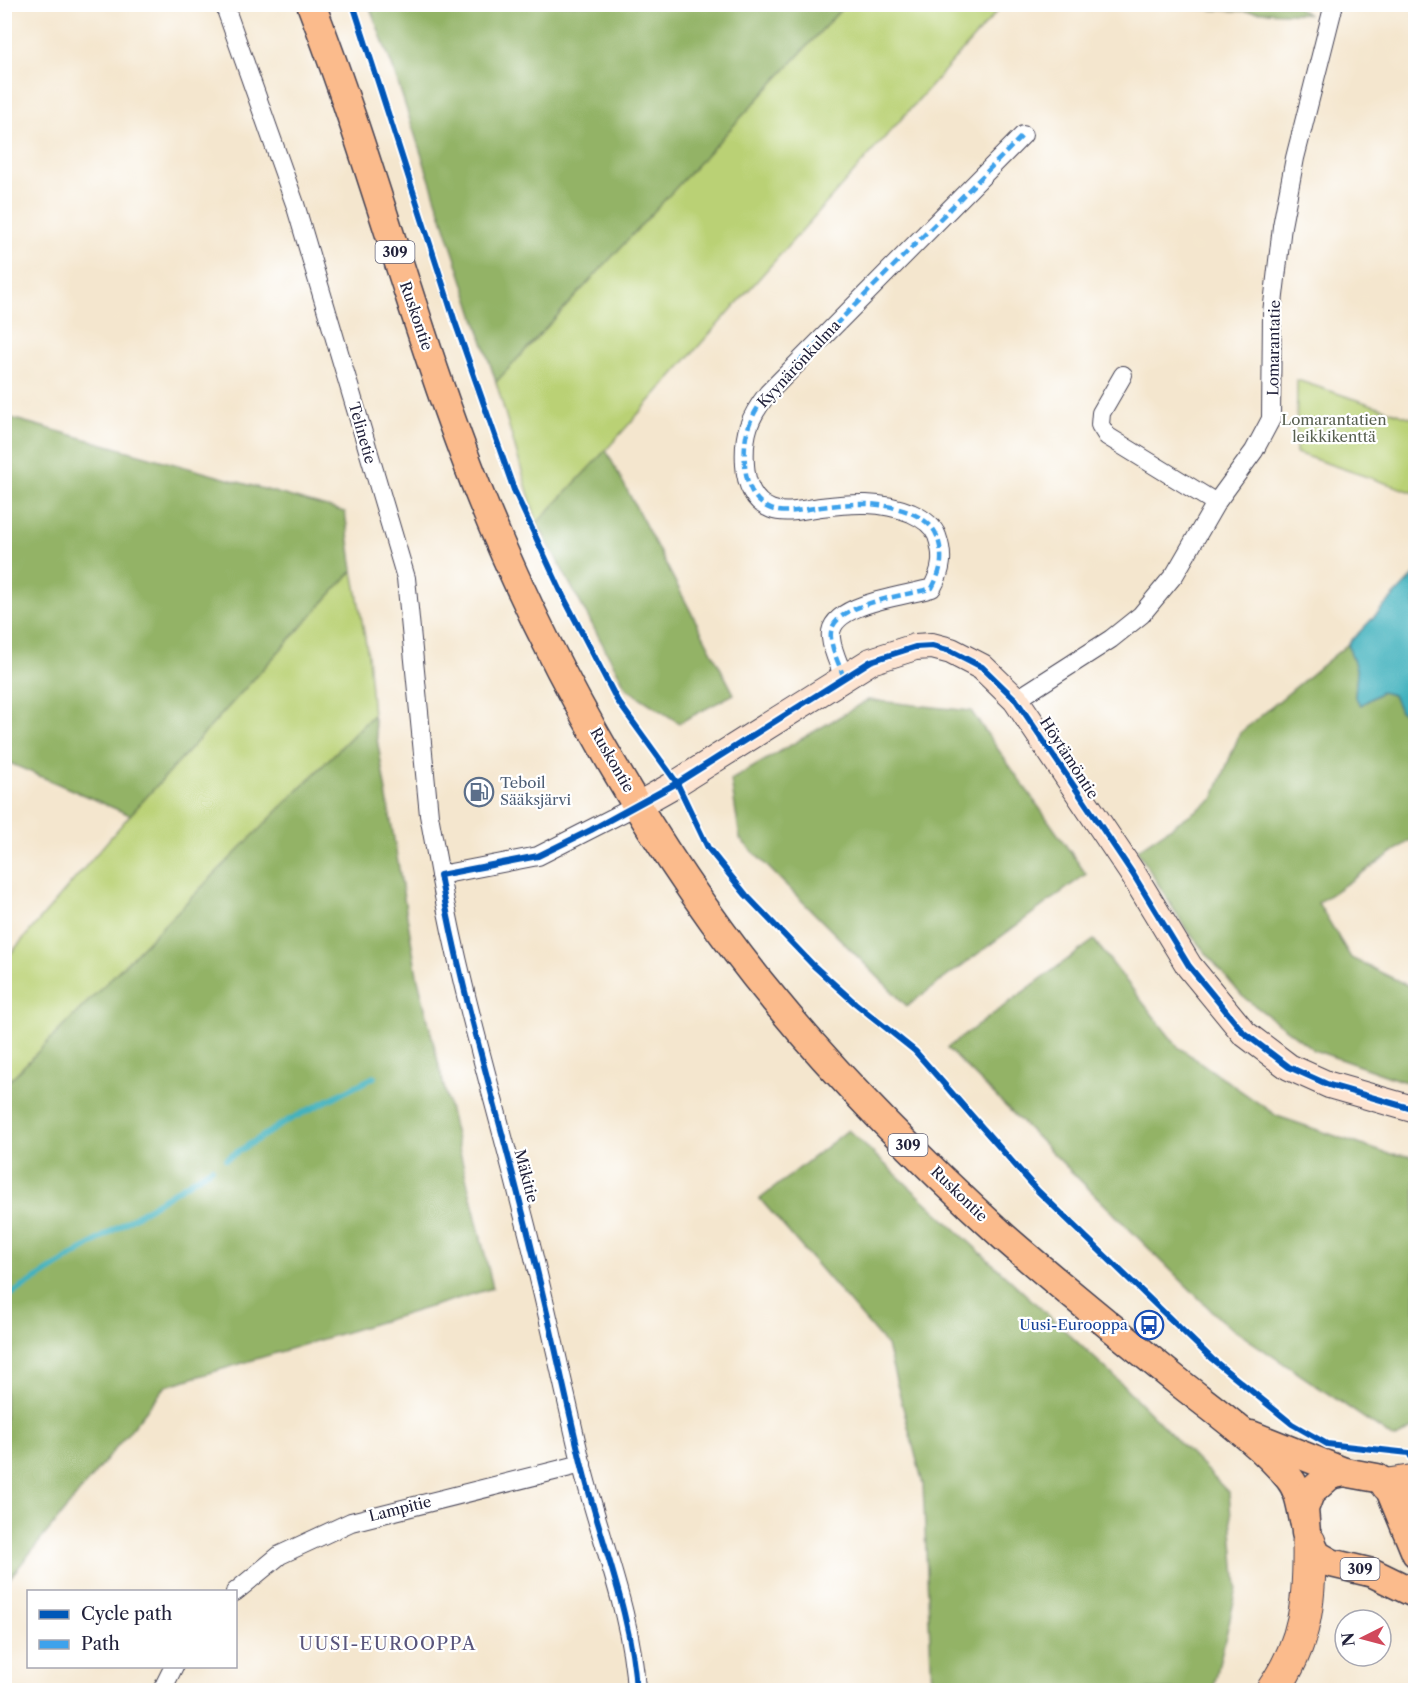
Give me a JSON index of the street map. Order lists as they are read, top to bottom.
{
  "streets": {
    "main road": ["309", "Ruskontie"],
    "street": [
      "Lomarantatie",
      "Kyynärönkulma",
      "Telinetie",
      "Höytämöntie",
      "Mäkitie",
      "Lampitie"
    ]
  },
  "crossings": [
    ["309", "Ruskontie"],
    ["Ruskontie", "Höytämöntie"],
    ["Lomarantatie", "Höytämöntie"],
    ["Kyynärönkulma", "Höytämöntie"],
    ["Telinetie", "Mäkitie"],
    ["Mäkitie", "Lampitie"]
  ],
  "districts": ["UUSI-EUROOPPA"],
  "parks": ["Lomarantatien leikkikenttä"],
  "places": {
    "fuel station": ["Teboil Sääksjärvi"],
    "bus stop": ["Uusi-Eurooppa"]
  },
  "legend": ["Cycle path", "Path"],
  "north": "left"
}
